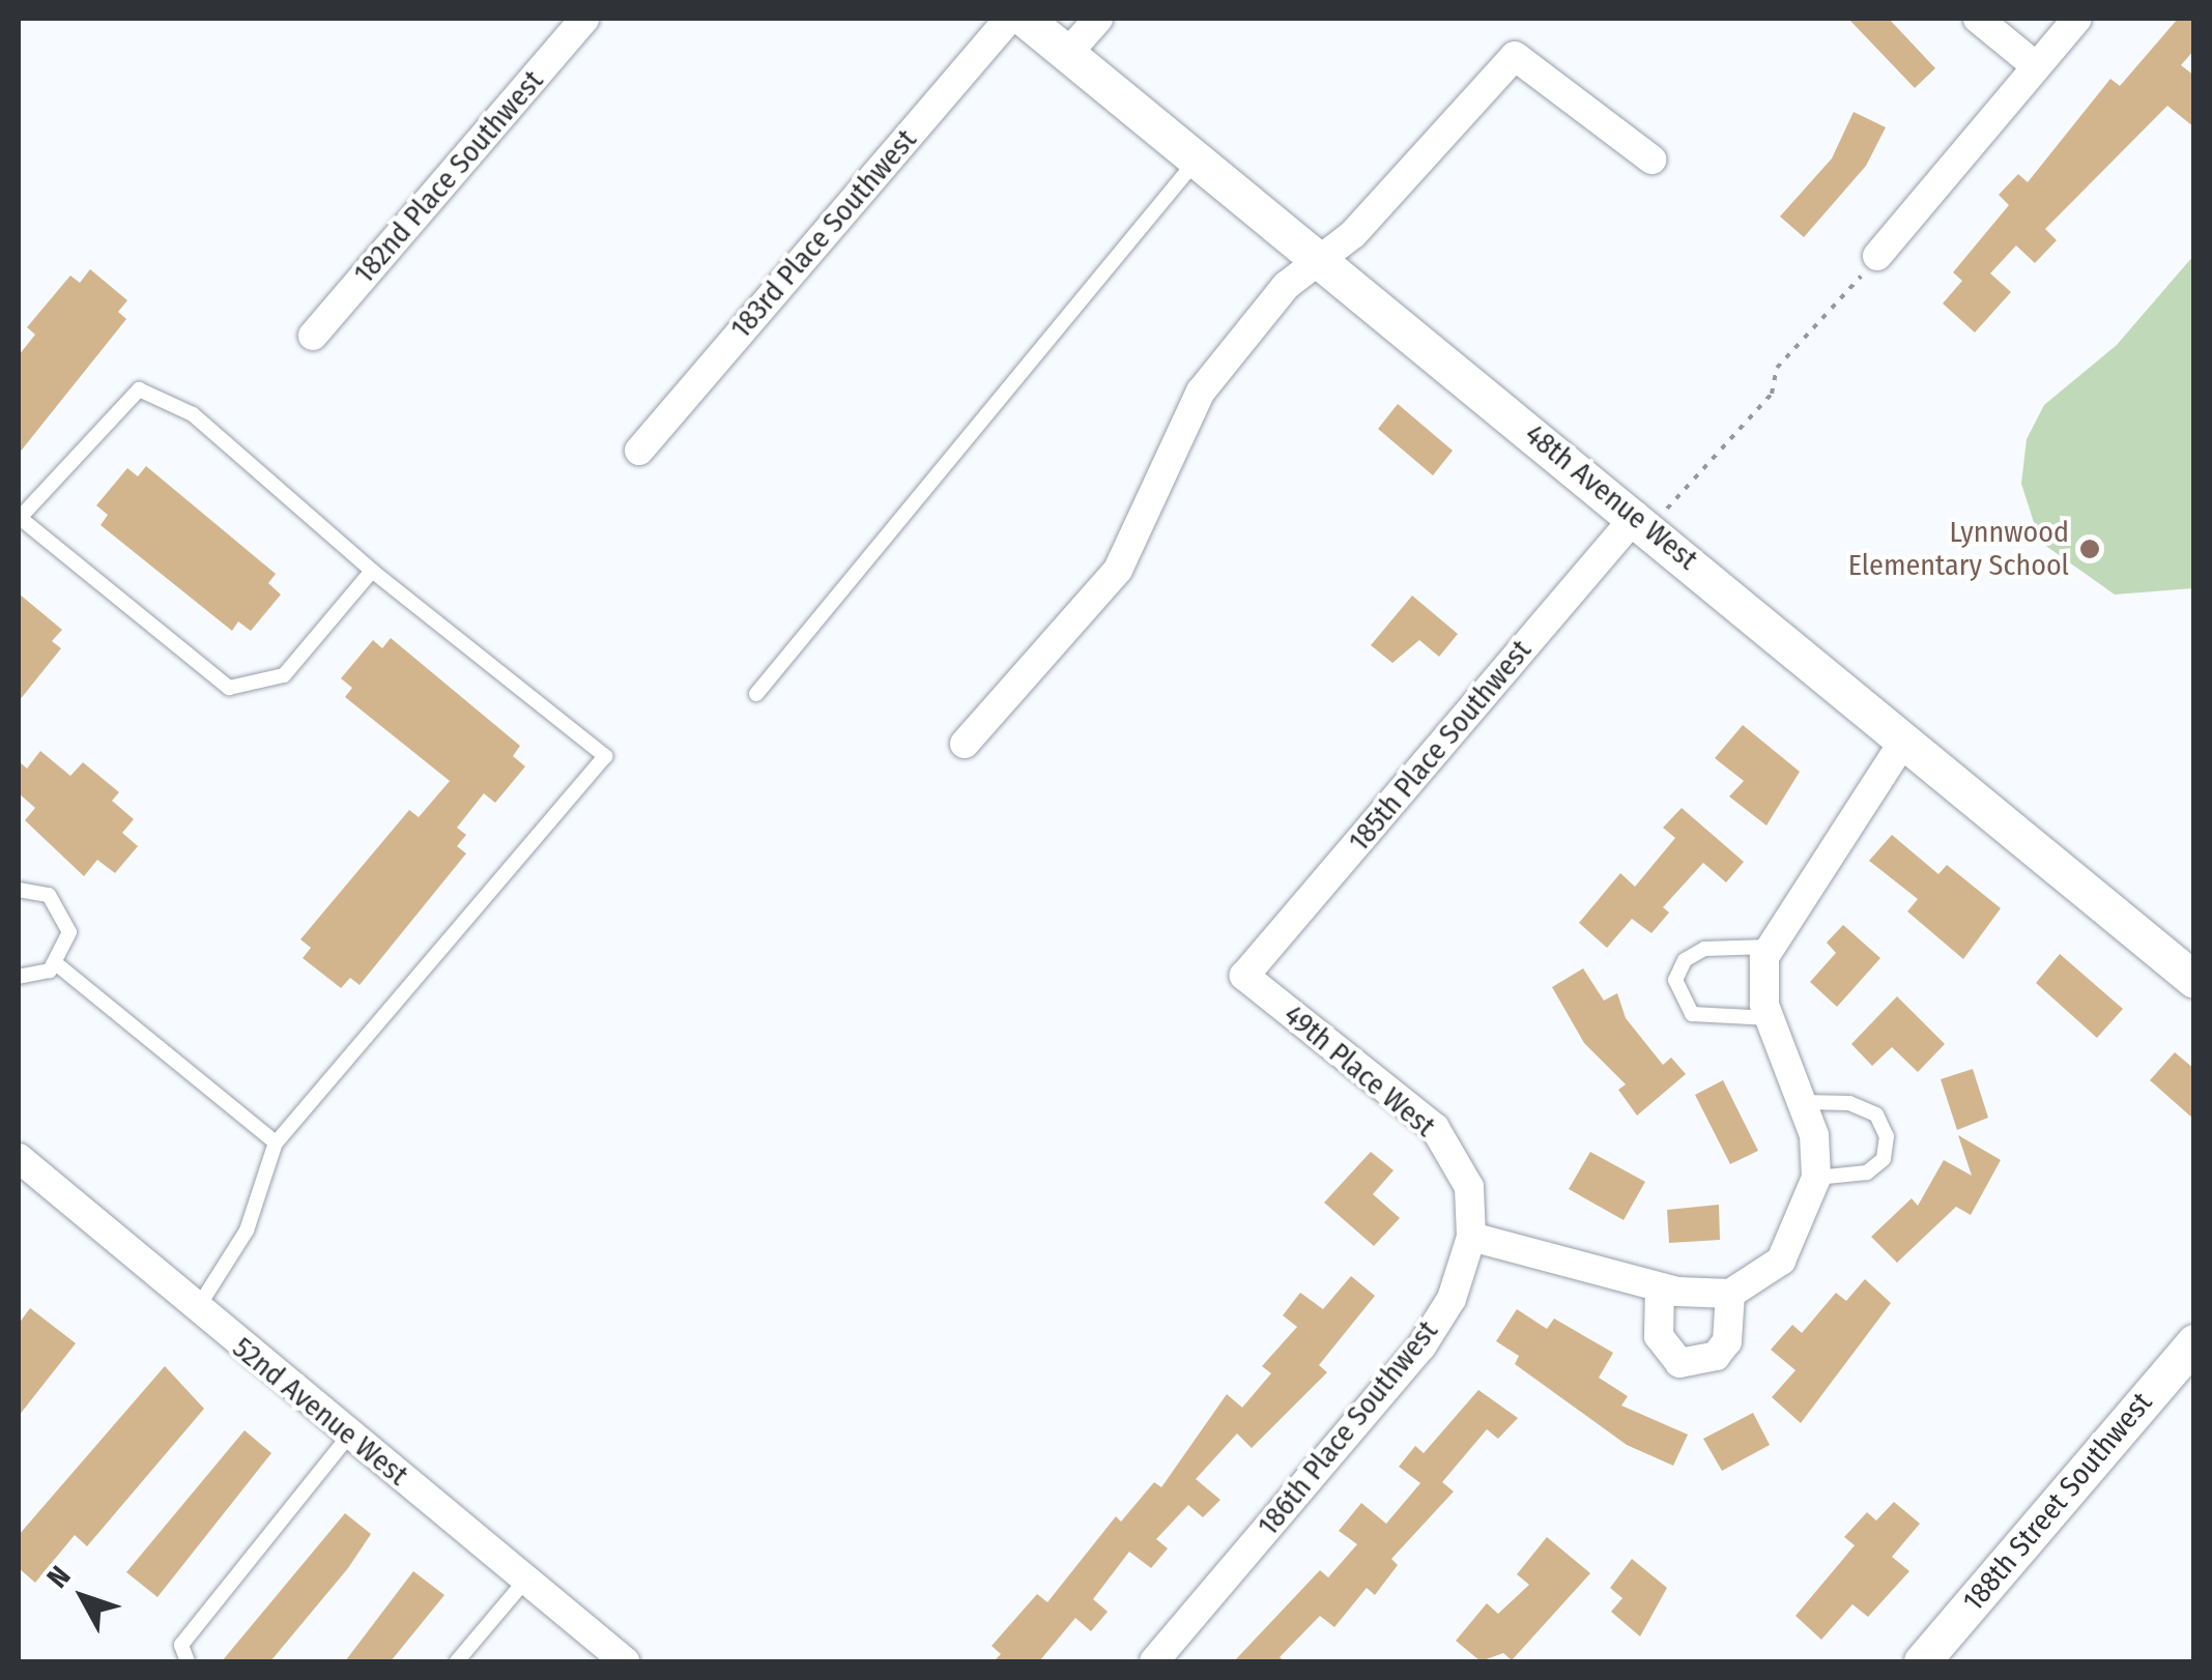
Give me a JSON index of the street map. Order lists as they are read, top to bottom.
{
  "streets": {
    "street": [
      "182nd Place Southwest",
      "183rd Place Southwest",
      "48th Avenue West",
      "185th Place Southwest",
      "49th Place West",
      "52nd Avenue West",
      "186th Place Southwest",
      "188th Street Southwest"
    ]
  },
  "crossings": [
    ["48th Avenue West", "185th Place Southwest"],
    ["185th Place Southwest", "49th Place West"],
    ["49th Place West", "186th Place Southwest"]
  ],
  "places": ["Lynnwood Elementary School"],
  "north": "top left"
}
